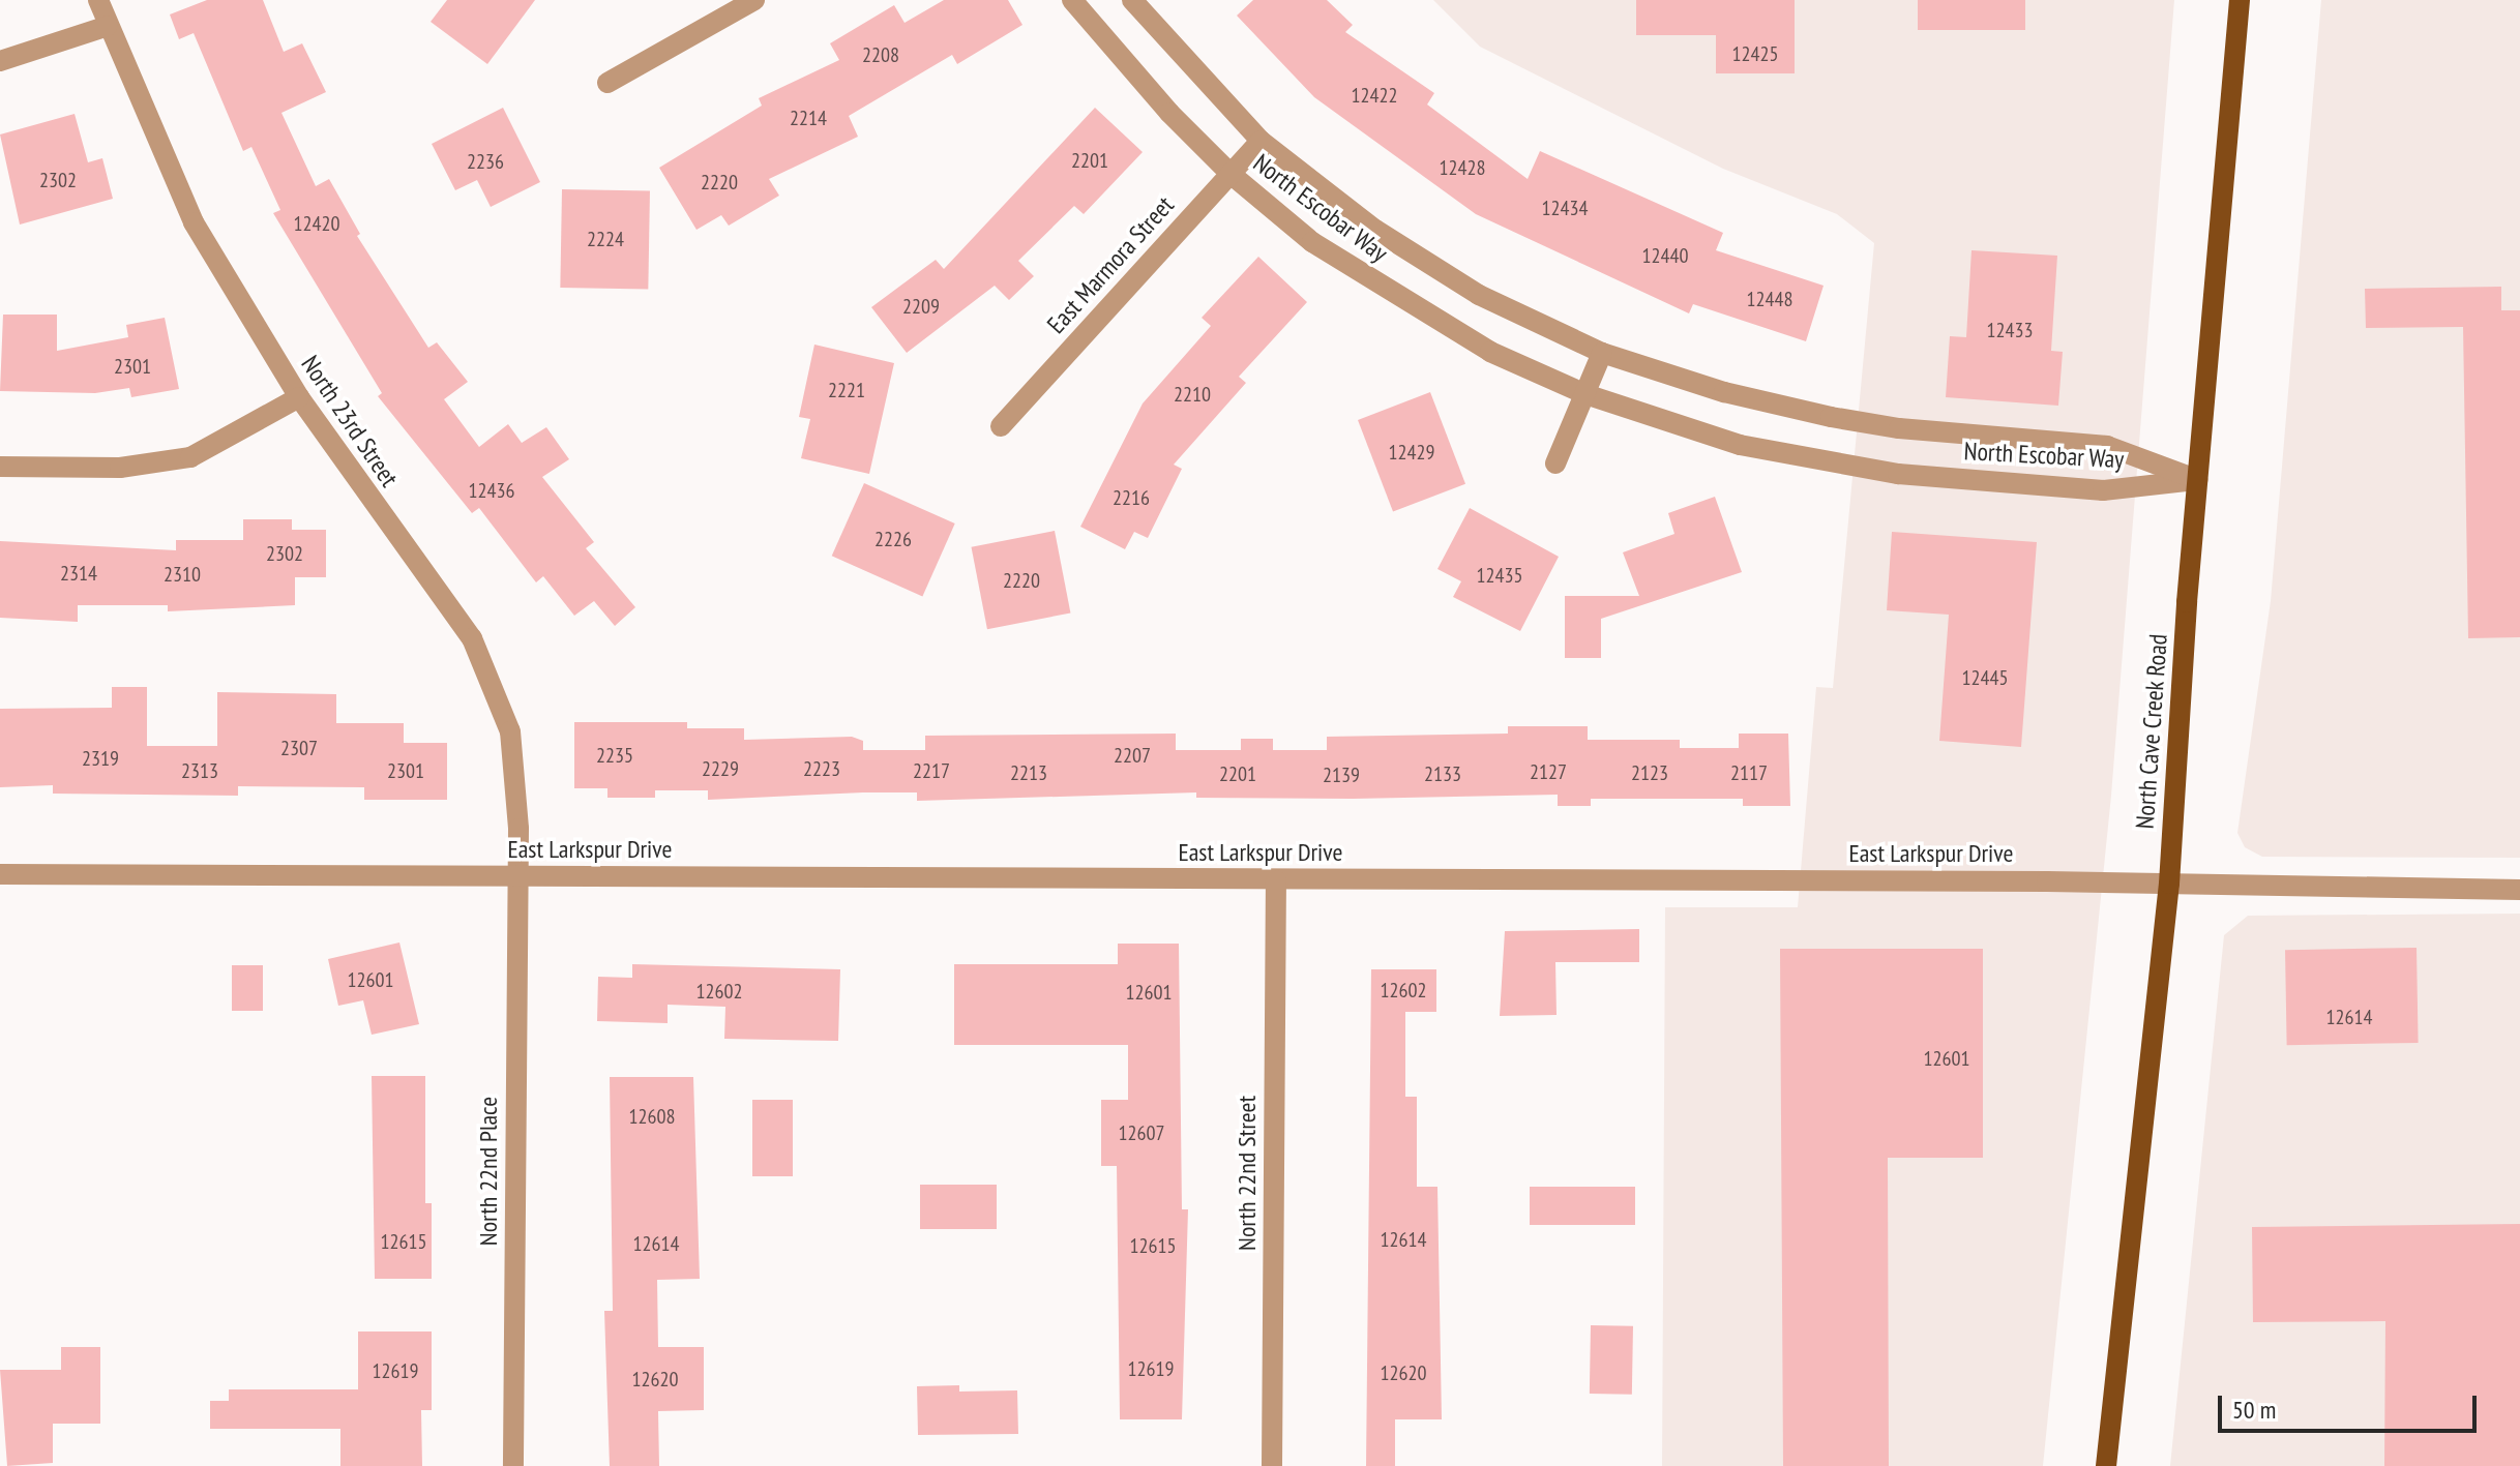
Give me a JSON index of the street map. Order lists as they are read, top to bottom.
{
  "streets": {
    "main road": ["North Cave Creek Road"],
    "street": [
      "North Escobar Way",
      "East Marmora Street",
      "North 23rd Street",
      "East Larkspur Drive",
      "North 22nd Place",
      "North 22nd Street"
    ]
  },
  "crossings": [
    ["North Escobar Way", "East Marmora Street"],
    ["North Escobar Way", "North Cave Creek Road"],
    ["North 23rd Street", "East Larkspur Drive"],
    ["North 23rd Street", "North 22nd Place"],
    ["North Cave Creek Road", "East Larkspur Drive"],
    ["East Larkspur Drive", "North 22nd Place"],
    ["East Larkspur Drive", "North 22nd Street"]
  ],
  "house_numbers": [
    "12425",
    "2208",
    "12422",
    "2214",
    "2201",
    "2236",
    "12428",
    "2302",
    "2220",
    "12434",
    "12420",
    "2224",
    "12440",
    "12448",
    "2209",
    "12433",
    "2301",
    "2221",
    "2210",
    "12429",
    "12436",
    "2216",
    "2226",
    "2302",
    "2314",
    "2310",
    "12435",
    "2220",
    "12445",
    "2307",
    "2235",
    "2207",
    "2319",
    "2229",
    "2223",
    "2313",
    "2301",
    "2217",
    "2127",
    "2213",
    "2123",
    "2117",
    "2201",
    "2133",
    "2139",
    "12601",
    "12602",
    "12602",
    "12601",
    "12614",
    "12601",
    "12608",
    "12607",
    "12614",
    "12615",
    "12614",
    "12615",
    "12619",
    "12619",
    "12620",
    "12620"
  ],
  "scale_bar": "50 m"
}
